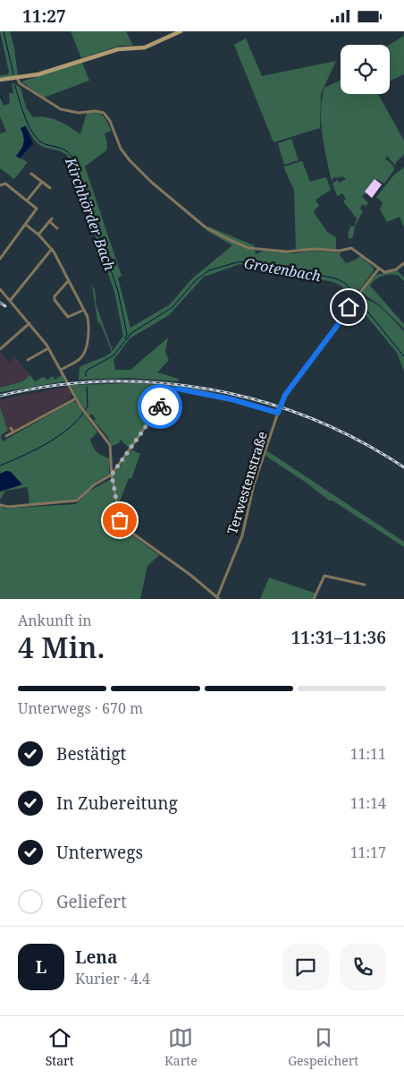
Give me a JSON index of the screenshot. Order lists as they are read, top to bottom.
{
  "streets": {
    "street": ["Terwestenstraße"]
  },
  "water": ["Kirchhörder Bach", "Grotenbach"],
  "page": {
    "status": "11:27",
    "heading": ["4 Min.", "Ankunft in", "11:31–11:36"],
    "panel": ["Lena", "Kurier · 4.4"],
    "bar": "Unterwegs · 670 m",
    "list": [
      ["Bestätigt", "11:11"],
      ["In Zubereitung", "11:14"],
      ["Unterwegs", "11:17"],
      "Geliefert"
    ],
    "round": "L",
    "tabs": ["Start", "Karte", "Gespeichert"]
  }
}
